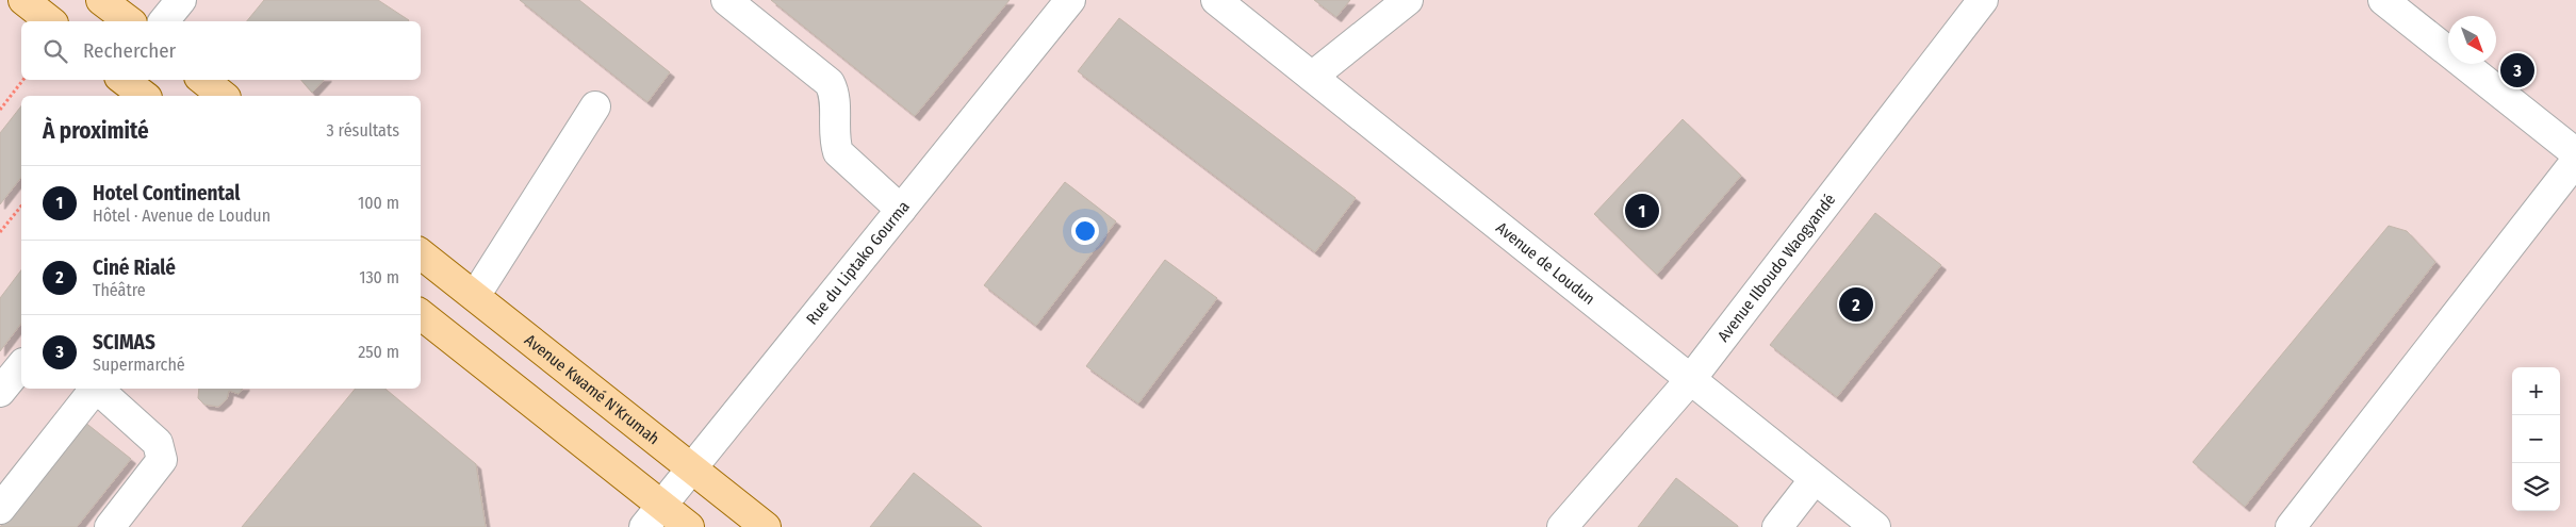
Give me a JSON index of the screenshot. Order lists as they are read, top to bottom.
{
  "streets": {
    "main road": ["Avenue Kwamé N'Krumah"],
    "street": ["Rue du Liptako Gourma", "Avenue de Loudun", "Avenue Ilboudo Waogyandé"]
  },
  "crossings": [
    ["Rue du Liptako Gourma", "Avenue Kwamé N'Krumah"],
    ["Avenue de Loudun", "Avenue Ilboudo Waogyandé"]
  ],
  "north": "bottom right",
  "page": {
    "search": "Rechercher",
    "pins": ["3", "1", "2"],
    "heading": ["À proximité", "3 résultats"],
    "list": [
      {
        "mark": "1",
        "name": "Hotel Continental",
        "note": "Hôtel · Avenue de Loudun",
        "value": "100 m"
      },
      {
        "mark": "2",
        "name": "Ciné Rialé",
        "note": "Théâtre",
        "value": "130 m"
      },
      {
        "mark": "3",
        "name": "SCIMAS",
        "note": "Supermarché",
        "value": "250 m"
      }
    ],
    "map_buttons": ["+", "−"]
  }
}
